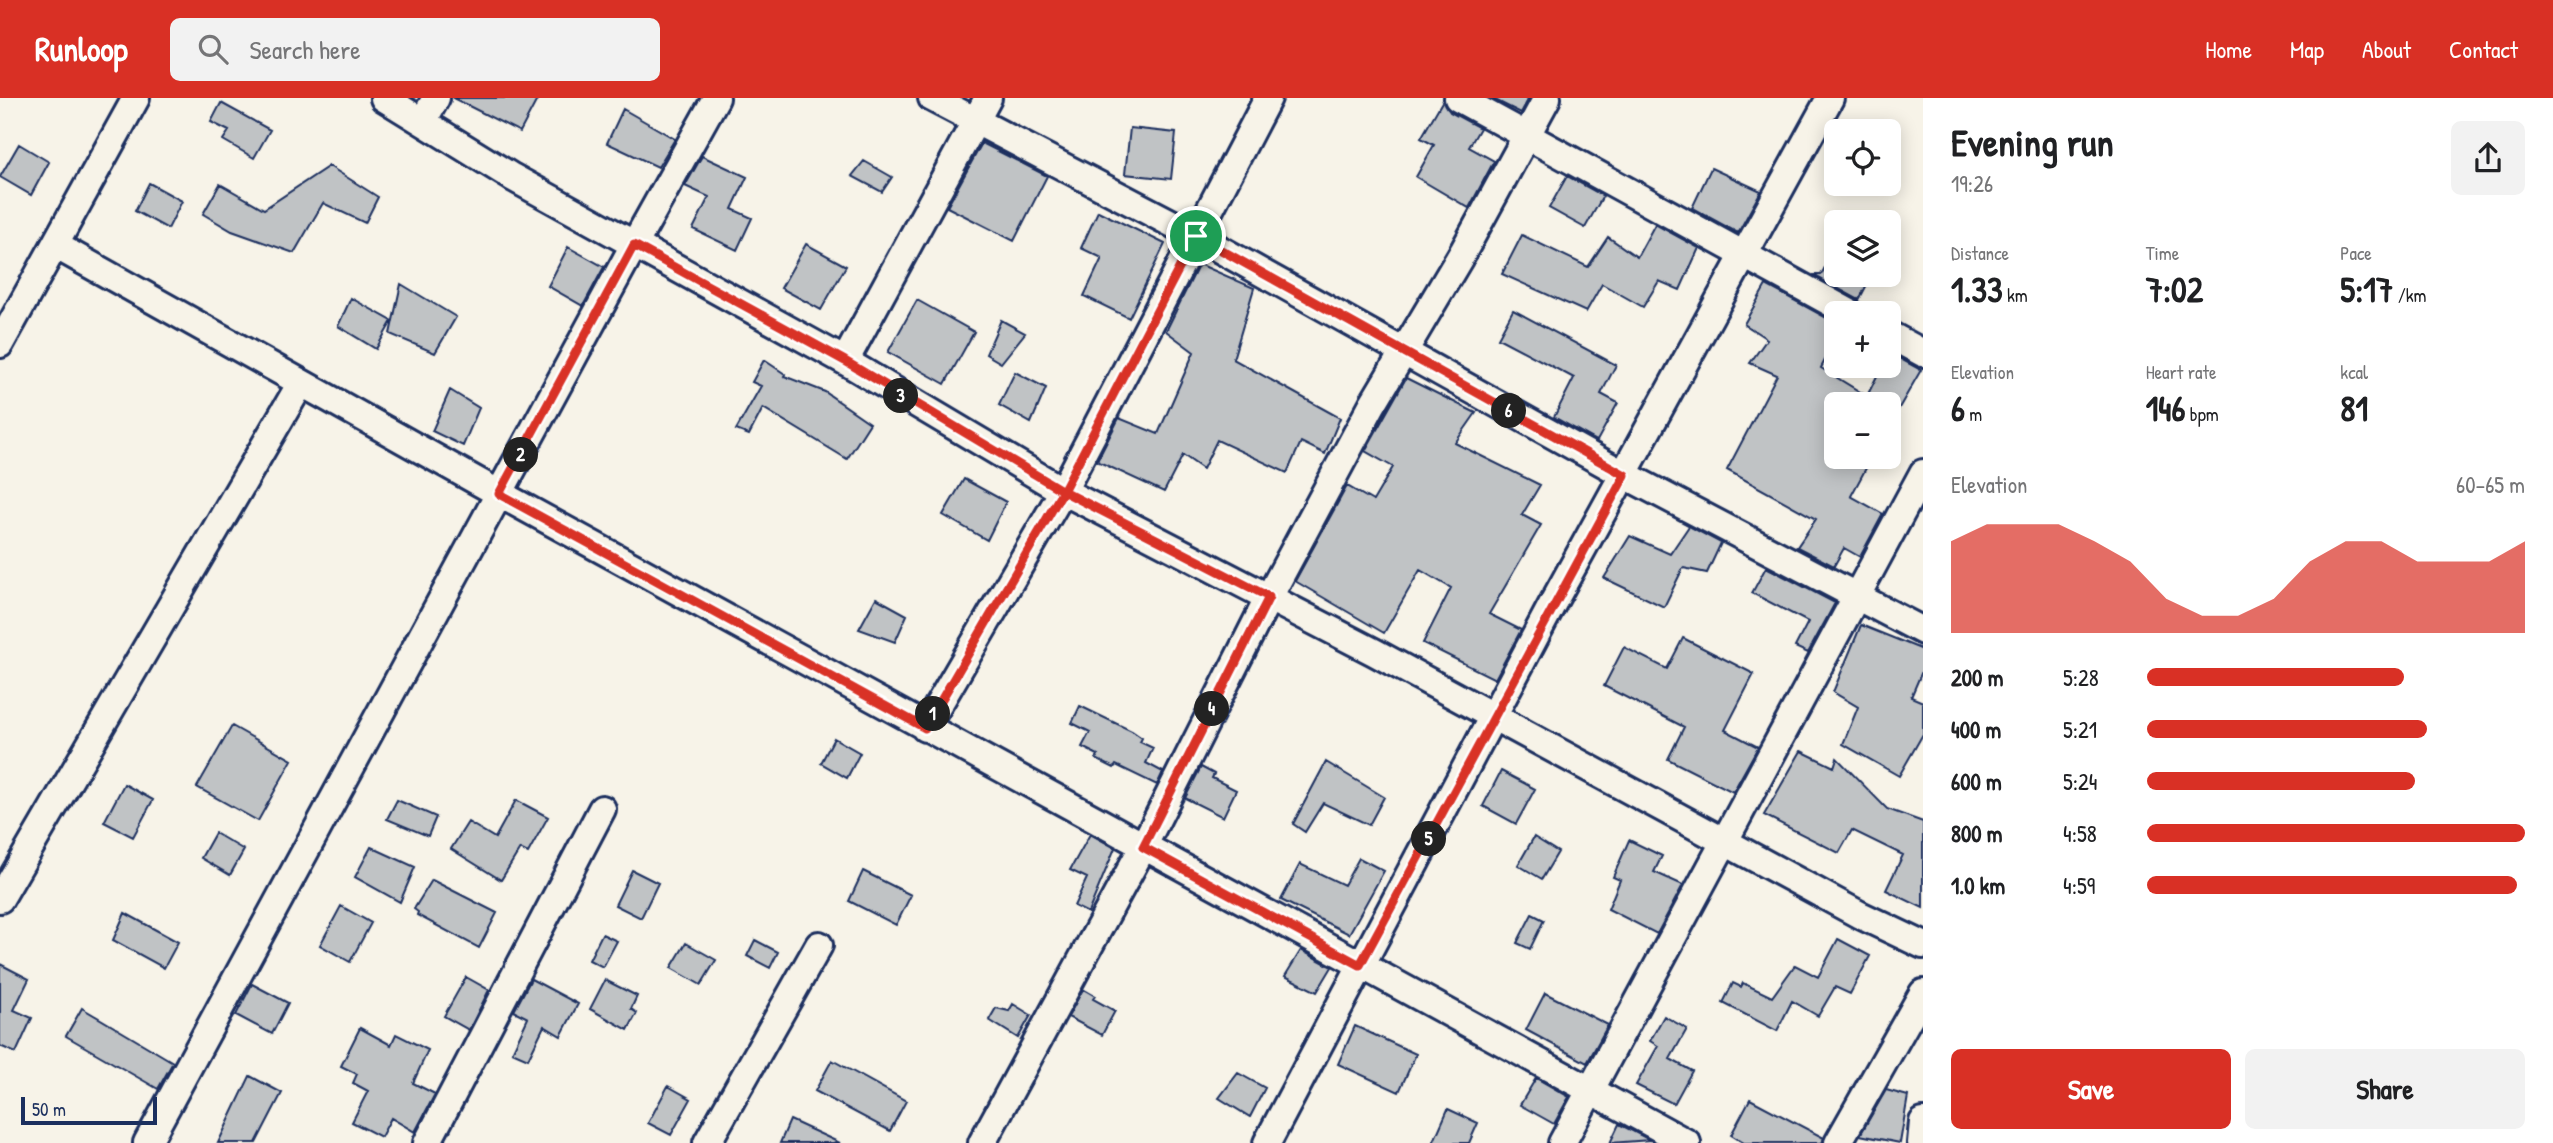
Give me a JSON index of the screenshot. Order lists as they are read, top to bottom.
{
  "scale_bar": "50 m",
  "page": {
    "header": "Runloop",
    "search": "Search here",
    "nav": [
      "Home",
      "Map",
      "About",
      "Contact"
    ],
    "heading": ["Evening run", "19:26"],
    "map_buttons": ["+", "−"],
    "stats": [
      ["Distance", "1.33 km"],
      ["Time", "7:02"],
      ["Pace", "5:17 /km"],
      ["Elevation", "6 m"],
      ["Heart rate", "146 bpm"],
      ["kcal", "81"]
    ],
    "pins": [
      "3",
      "6",
      "2",
      "4",
      "1",
      "5"
    ],
    "chart": ["Elevation", "60–65 m"],
    "list": [
      {
        "name": "200 m",
        "note": "5:28"
      },
      {
        "name": "400 m",
        "note": "5:21"
      },
      {
        "name": "600 m",
        "note": "5:24"
      },
      {
        "name": "800 m",
        "note": "4:58"
      },
      {
        "name": "1.0 km",
        "note": "4:59"
      }
    ],
    "buttons": ["Save", "Share"],
    "scale": "50 m"
  }
}
